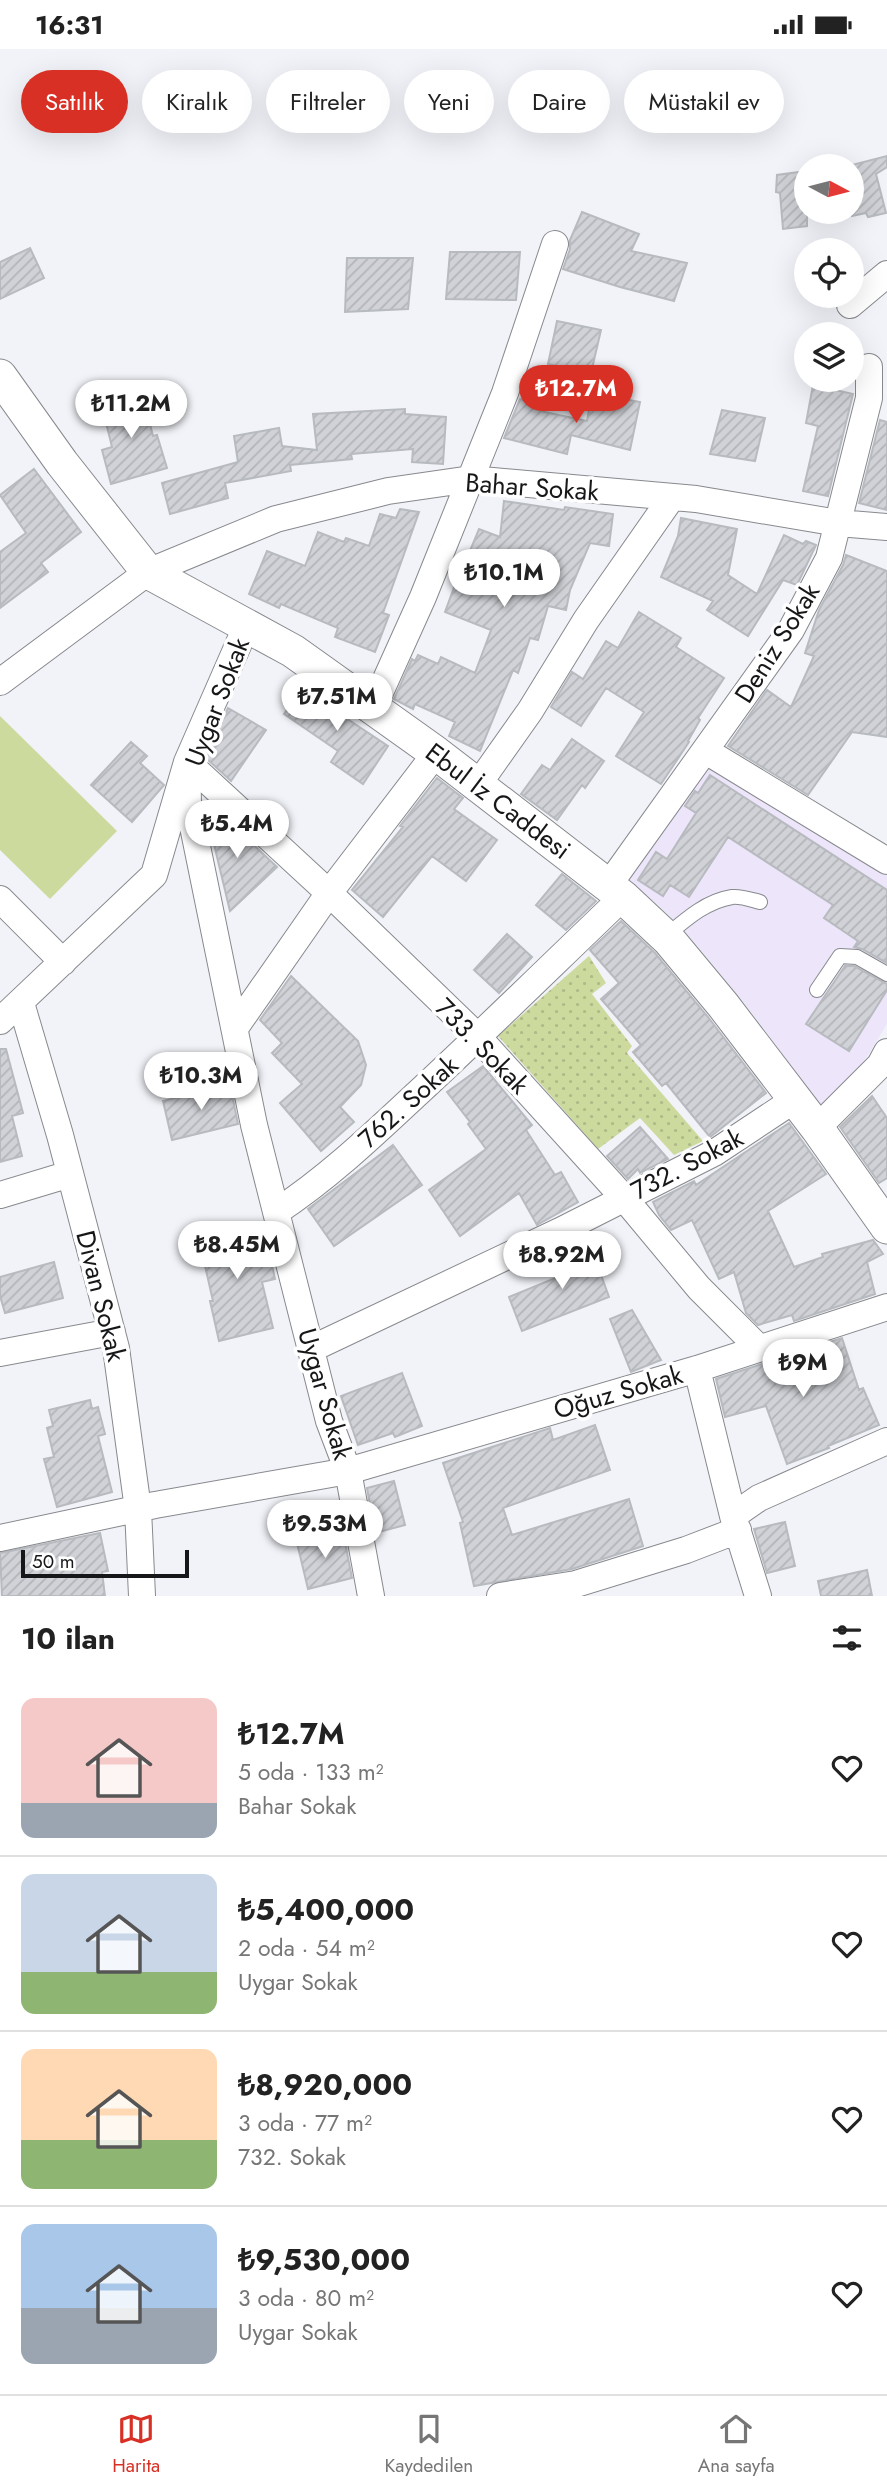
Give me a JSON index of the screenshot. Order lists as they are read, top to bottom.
{
  "streets": {
    "street": [
      "Bahar Sokak",
      "Deniz Sokak",
      "Uygar Sokak",
      "Ebul İz Caddesi",
      "733. Sokak",
      "762. Sokak",
      "732. Sokak",
      "Divan Sokak",
      "Oğuz Sokak"
    ]
  },
  "crossings": [
    ["Bahar Sokak", "Deniz Sokak"],
    ["Bahar Sokak", "Ebul İz Caddesi"],
    ["Deniz Sokak", "Ebul İz Caddesi"],
    ["Deniz Sokak", "762. Sokak"],
    ["Uygar Sokak", "Ebul İz Caddesi"],
    ["Uygar Sokak", "733. Sokak"],
    ["Uygar Sokak", "762. Sokak"],
    ["Uygar Sokak", "732. Sokak"],
    ["Uygar Sokak", "Oğuz Sokak"],
    ["Ebul İz Caddesi", "762. Sokak"],
    ["Ebul İz Caddesi", "732. Sokak"],
    ["733. Sokak", "762. Sokak"],
    ["733. Sokak", "732. Sokak"],
    ["733. Sokak", "Oğuz Sokak"],
    ["Divan Sokak", "Oğuz Sokak"]
  ],
  "scale_bar": "50 m",
  "north": "right",
  "page": {
    "status": "16:31",
    "chip": [
      "Satılık",
      "Kiralık",
      "Filtreler",
      "Yeni",
      "Daire",
      "Müstakil ev"
    ],
    "price": [
      "₺12.7M",
      "₺11.2M",
      "₺10.1M",
      "₺7.51M",
      "₺5.4M",
      "₺10.3M",
      "₺8.45M",
      "₺8.92M",
      "₺9M",
      "₺9.53M"
    ],
    "scale": "50 m",
    "heading": "10 ilan",
    "list": [
      {
        "name": "₺12.7M",
        "note": "5 oda · 133 m² · Bahar Sokak"
      },
      {
        "name": "₺5,400,000",
        "note": "2 oda · 54 m² · Uygar Sokak"
      },
      {
        "name": "₺8,920,000",
        "note": "3 oda · 77 m² · 732. Sokak"
      },
      {
        "name": "₺9,530,000",
        "note": "3 oda · 80 m² · Uygar Sokak"
      }
    ],
    "tabs": ["Harita", "Kaydedilen", "Ana sayfa"]
  }
}
